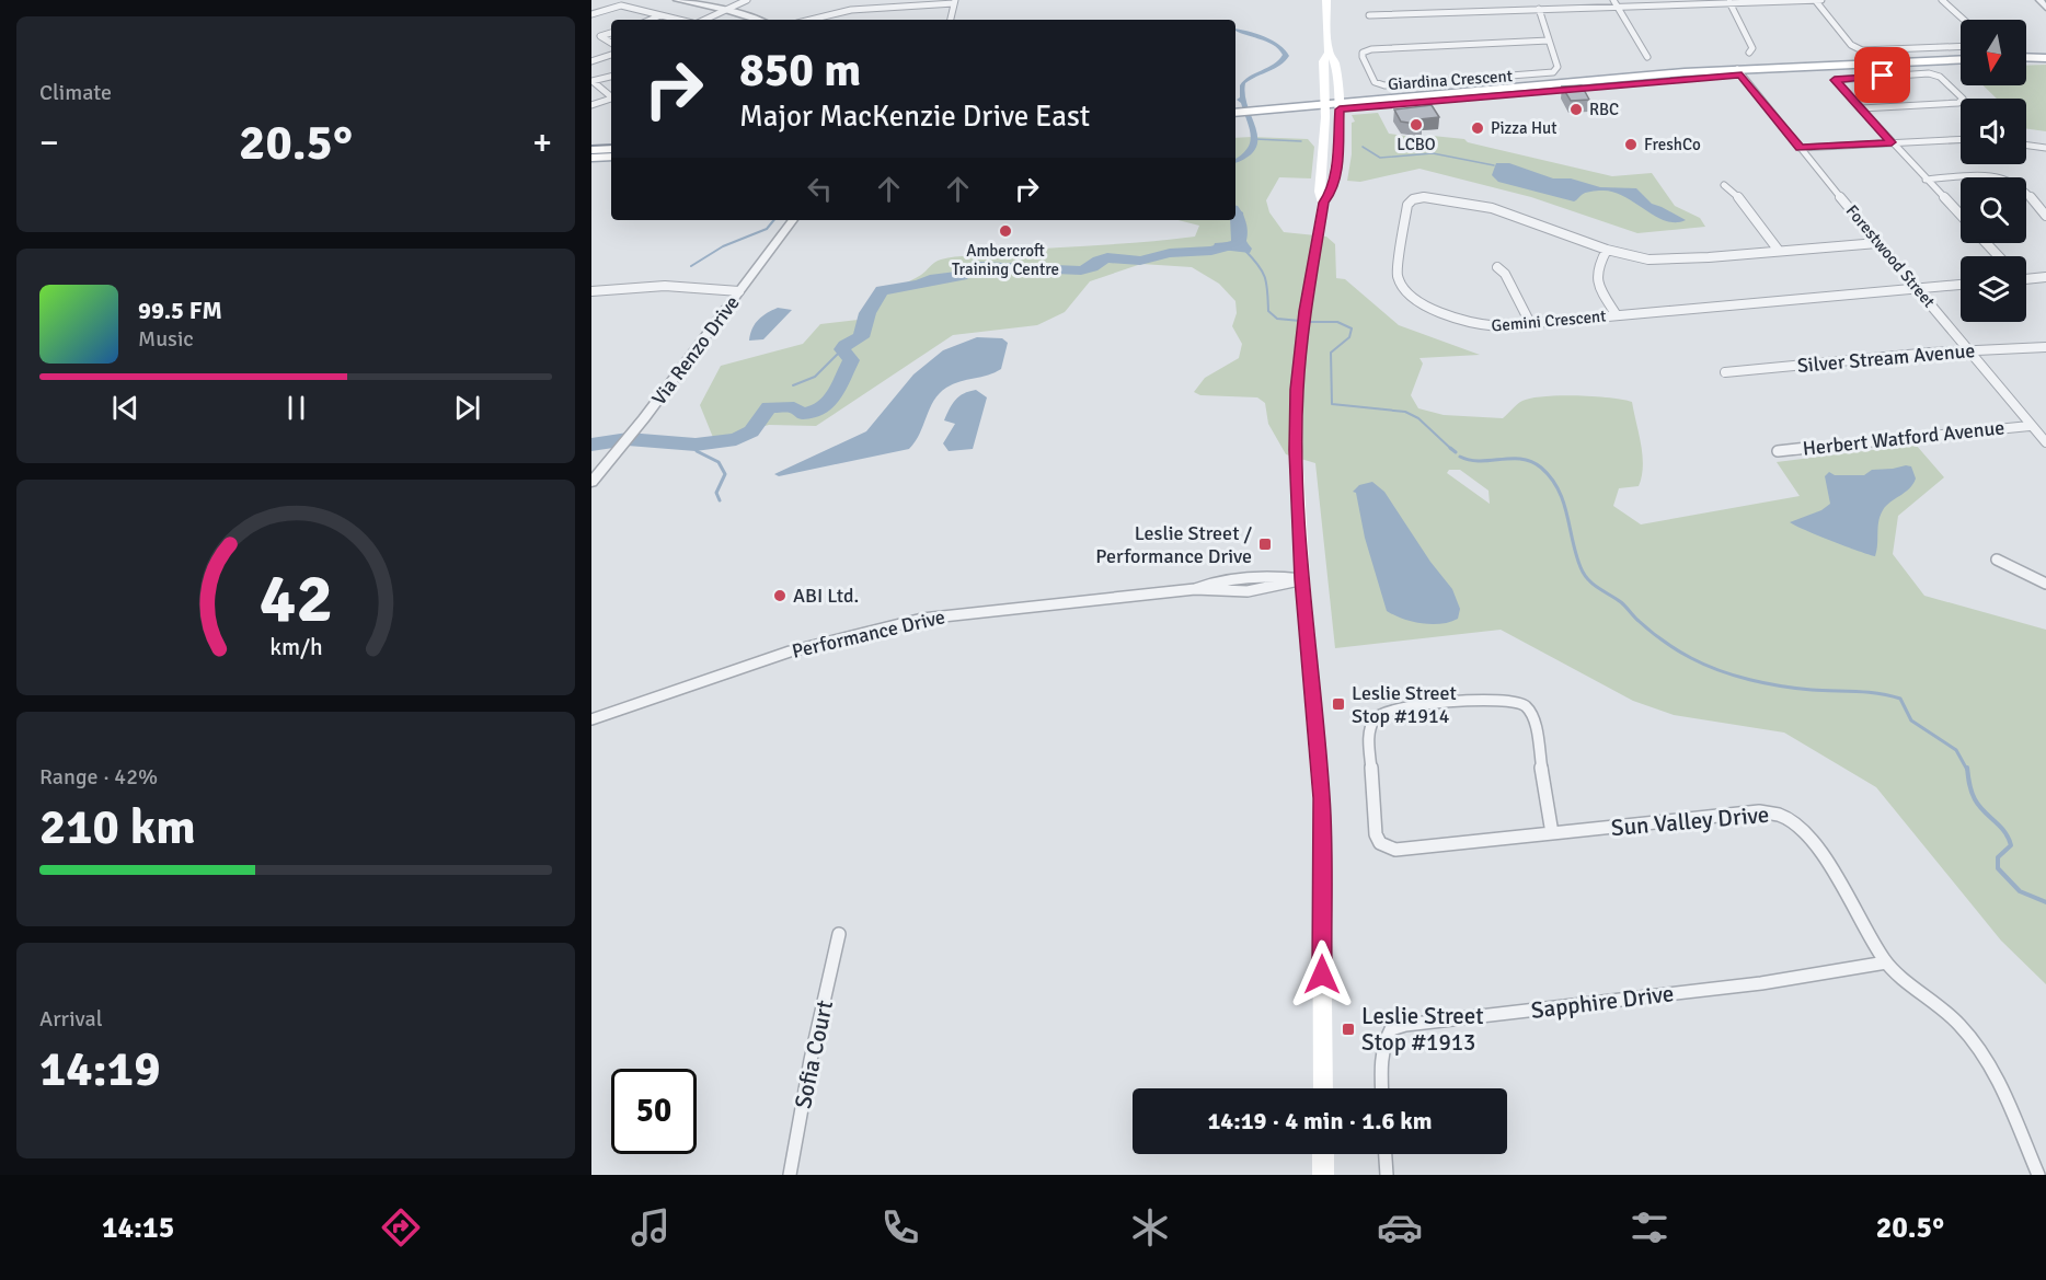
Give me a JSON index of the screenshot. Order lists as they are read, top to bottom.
{
  "streets": {
    "street": [
      "Giardina Crescent",
      "Forestwood Street",
      "Gemini Crescent",
      "Via Renzo Drive",
      "Silver Stream Avenue",
      "Herbert Watford Avenue",
      "Performance Drive",
      "Sun Valley Drive",
      "Sapphire Drive",
      "Sofia Court"
    ]
  },
  "crossings": [
    ["Forestwood Street", "Gemini Crescent"],
    ["Forestwood Street", "Silver Stream Avenue"],
    ["Forestwood Street", "Herbert Watford Avenue"],
    ["Sun Valley Drive", "Sapphire Drive"]
  ],
  "places": {
    "other": [
      "RBC",
      "LCBO",
      "Pizza Hut",
      "FreshCo",
      "Ambercroft Training Centre",
      "ABI Ltd."
    ],
    "transit": ["Leslie Street / Performance Drive", "Leslie Street Stop #1914", "Leslie Street Stop #1913"]
  },
  "north": "bottom",
  "page": {
    "tile": [
      "Climate",
      ["Range · 42%", "210 km"],
      ["Arrival", "14:19"]
    ],
    "turn": ["850 m", "Major MacKenzie Drive East"],
    "heat": ["−", "20.5°", "+"],
    "song": ["99.5 FM", "Music"],
    "limit": "50",
    "trip": "14:19 · 4 min · 1.6 km",
    "tabs": ["14:15", "20.5°"],
    "gauge": ["42", "km/h"]
  }
}
